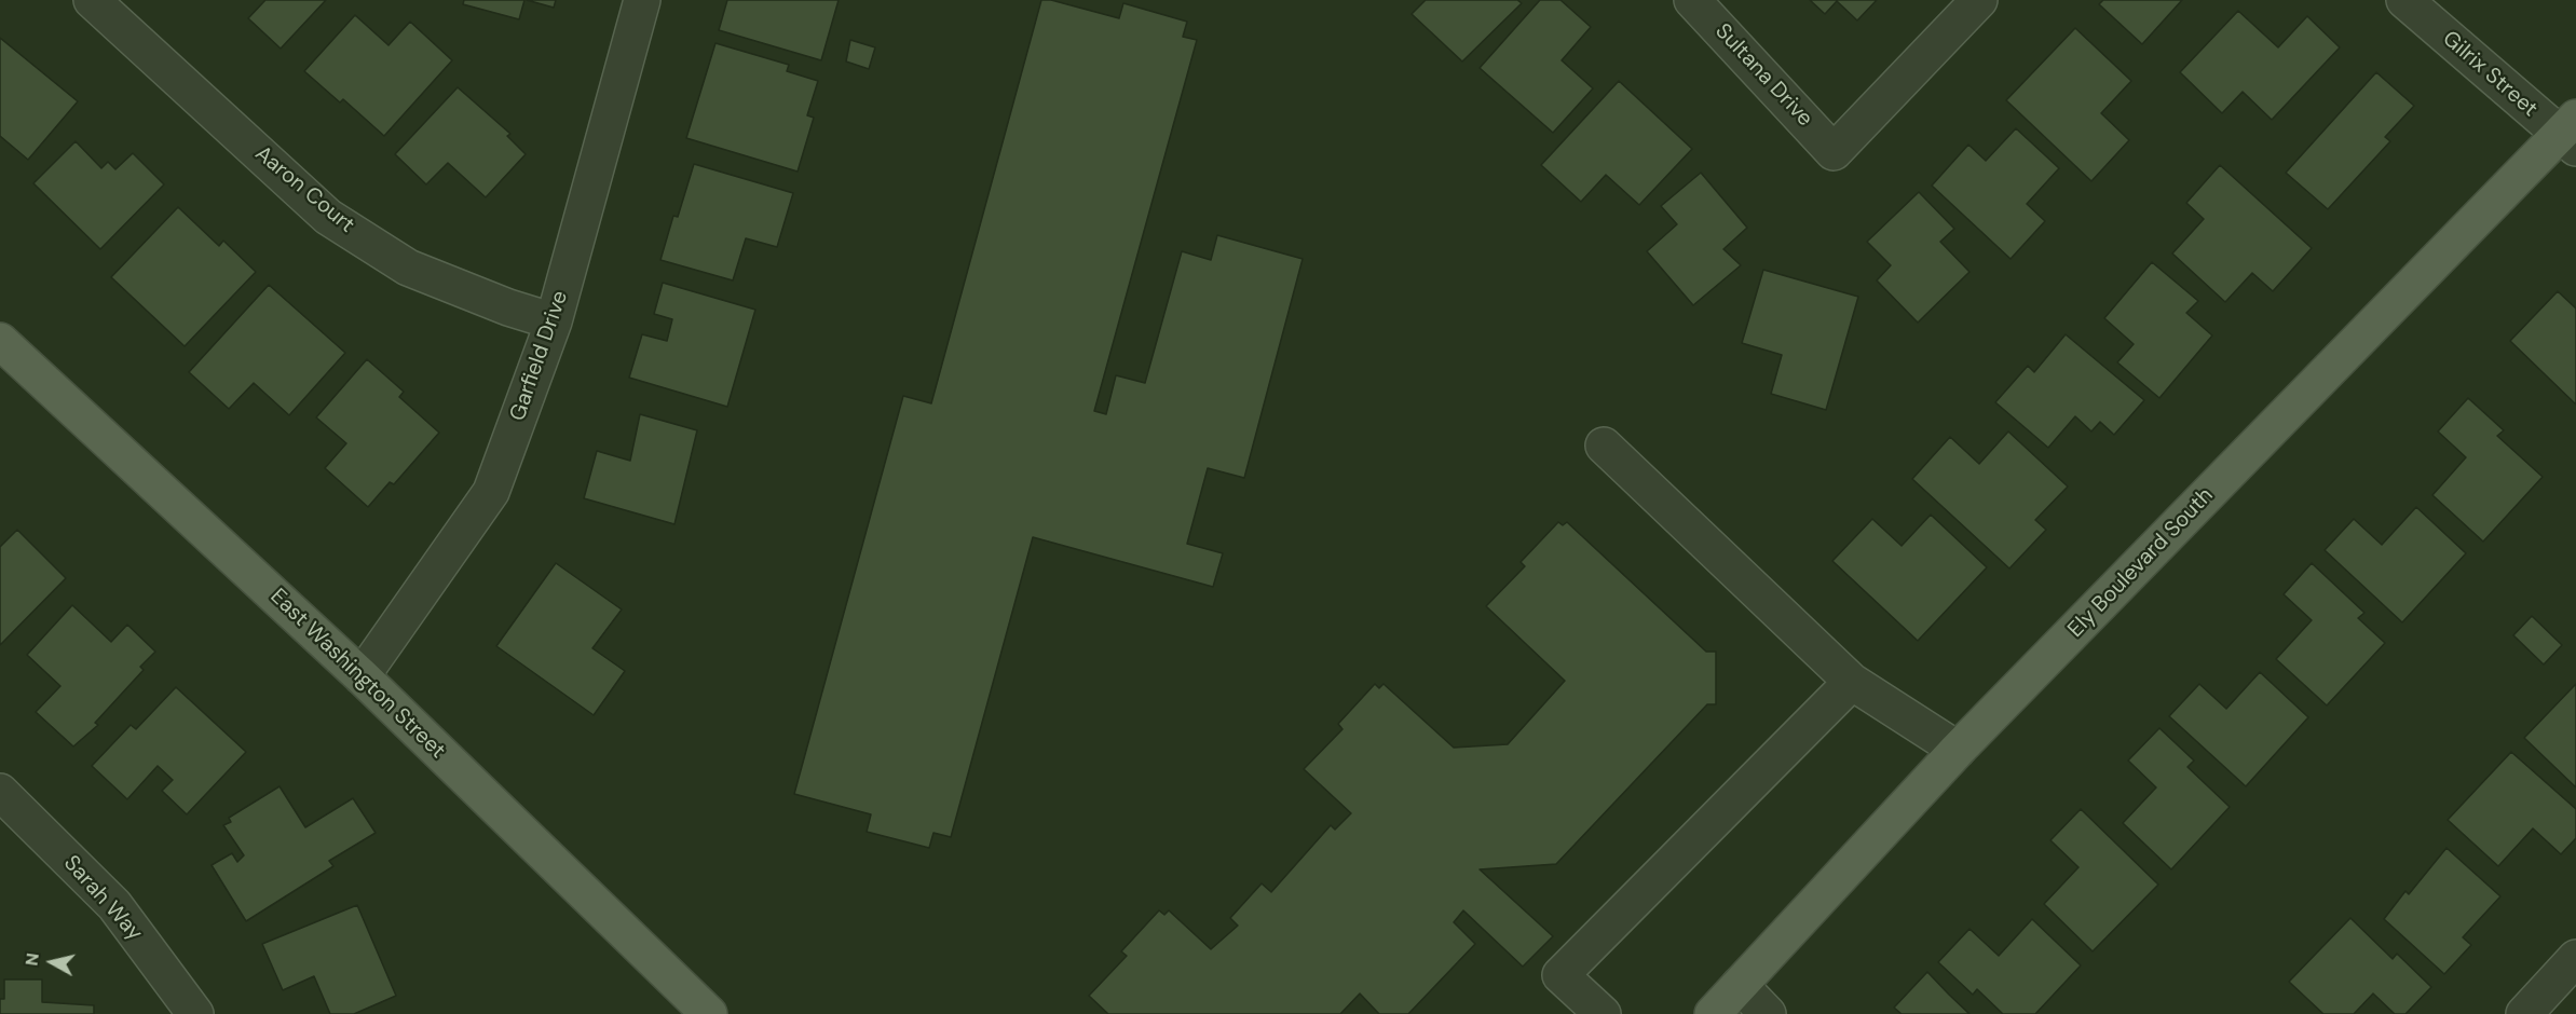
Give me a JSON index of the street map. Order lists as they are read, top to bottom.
{
  "streets": {
    "main road": ["Ely Boulevard South", "East Washington Street"],
    "street": [
      "Gilrix Street",
      "Sultana Drive",
      "Aaron Court",
      "Garfield Drive",
      "Sarah Way"
    ]
  },
  "crossings": [
    ["Gilrix Street", "Ely Boulevard South"],
    ["Aaron Court", "Garfield Drive"],
    ["Garfield Drive", "East Washington Street"]
  ],
  "north": "left"
}
